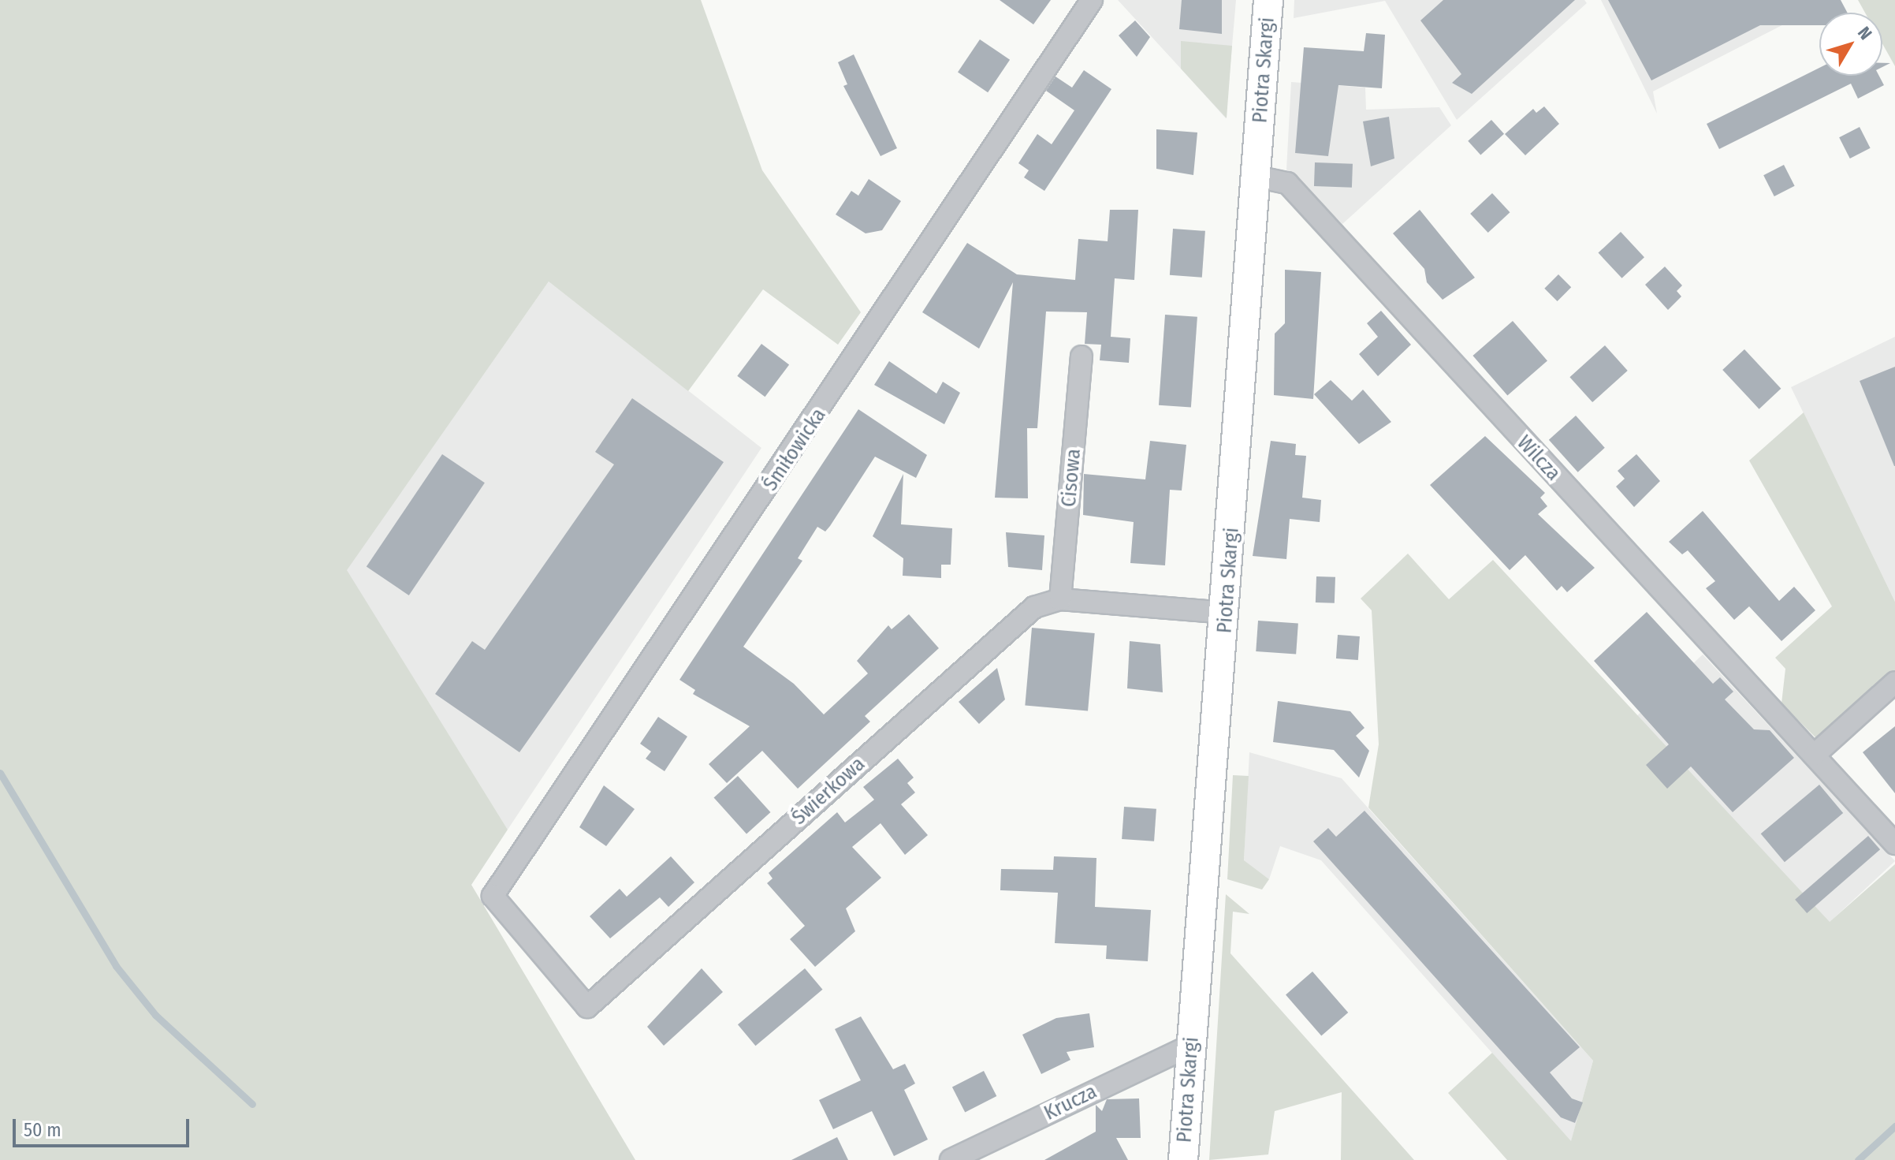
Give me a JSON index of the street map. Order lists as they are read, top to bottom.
{
  "streets": {
    "street": [
      "Piotra Skargi",
      "Śmiłowicka",
      "Wilcza",
      "Cisowa",
      "Świerkowa",
      "Krucza"
    ]
  },
  "crossings": [
    ["Piotra Skargi", "Wilcza"],
    ["Piotra Skargi", "Świerkowa"],
    ["Piotra Skargi", "Krucza"],
    ["Śmiłowicka", "Świerkowa"],
    ["Cisowa", "Świerkowa"]
  ],
  "scale_bar": "50 m",
  "north": "top right"
}
